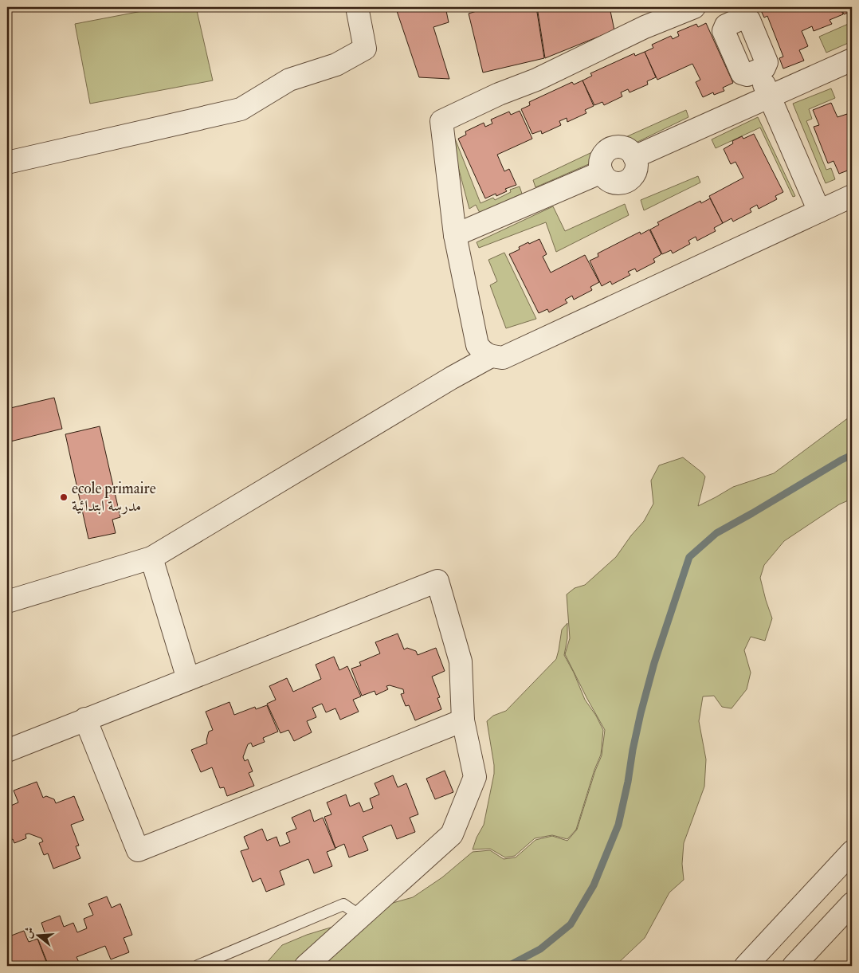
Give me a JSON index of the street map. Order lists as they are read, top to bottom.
{
  "places": ["ecole primaire مدرسة ابتدائية"],
  "north": "left"
}
